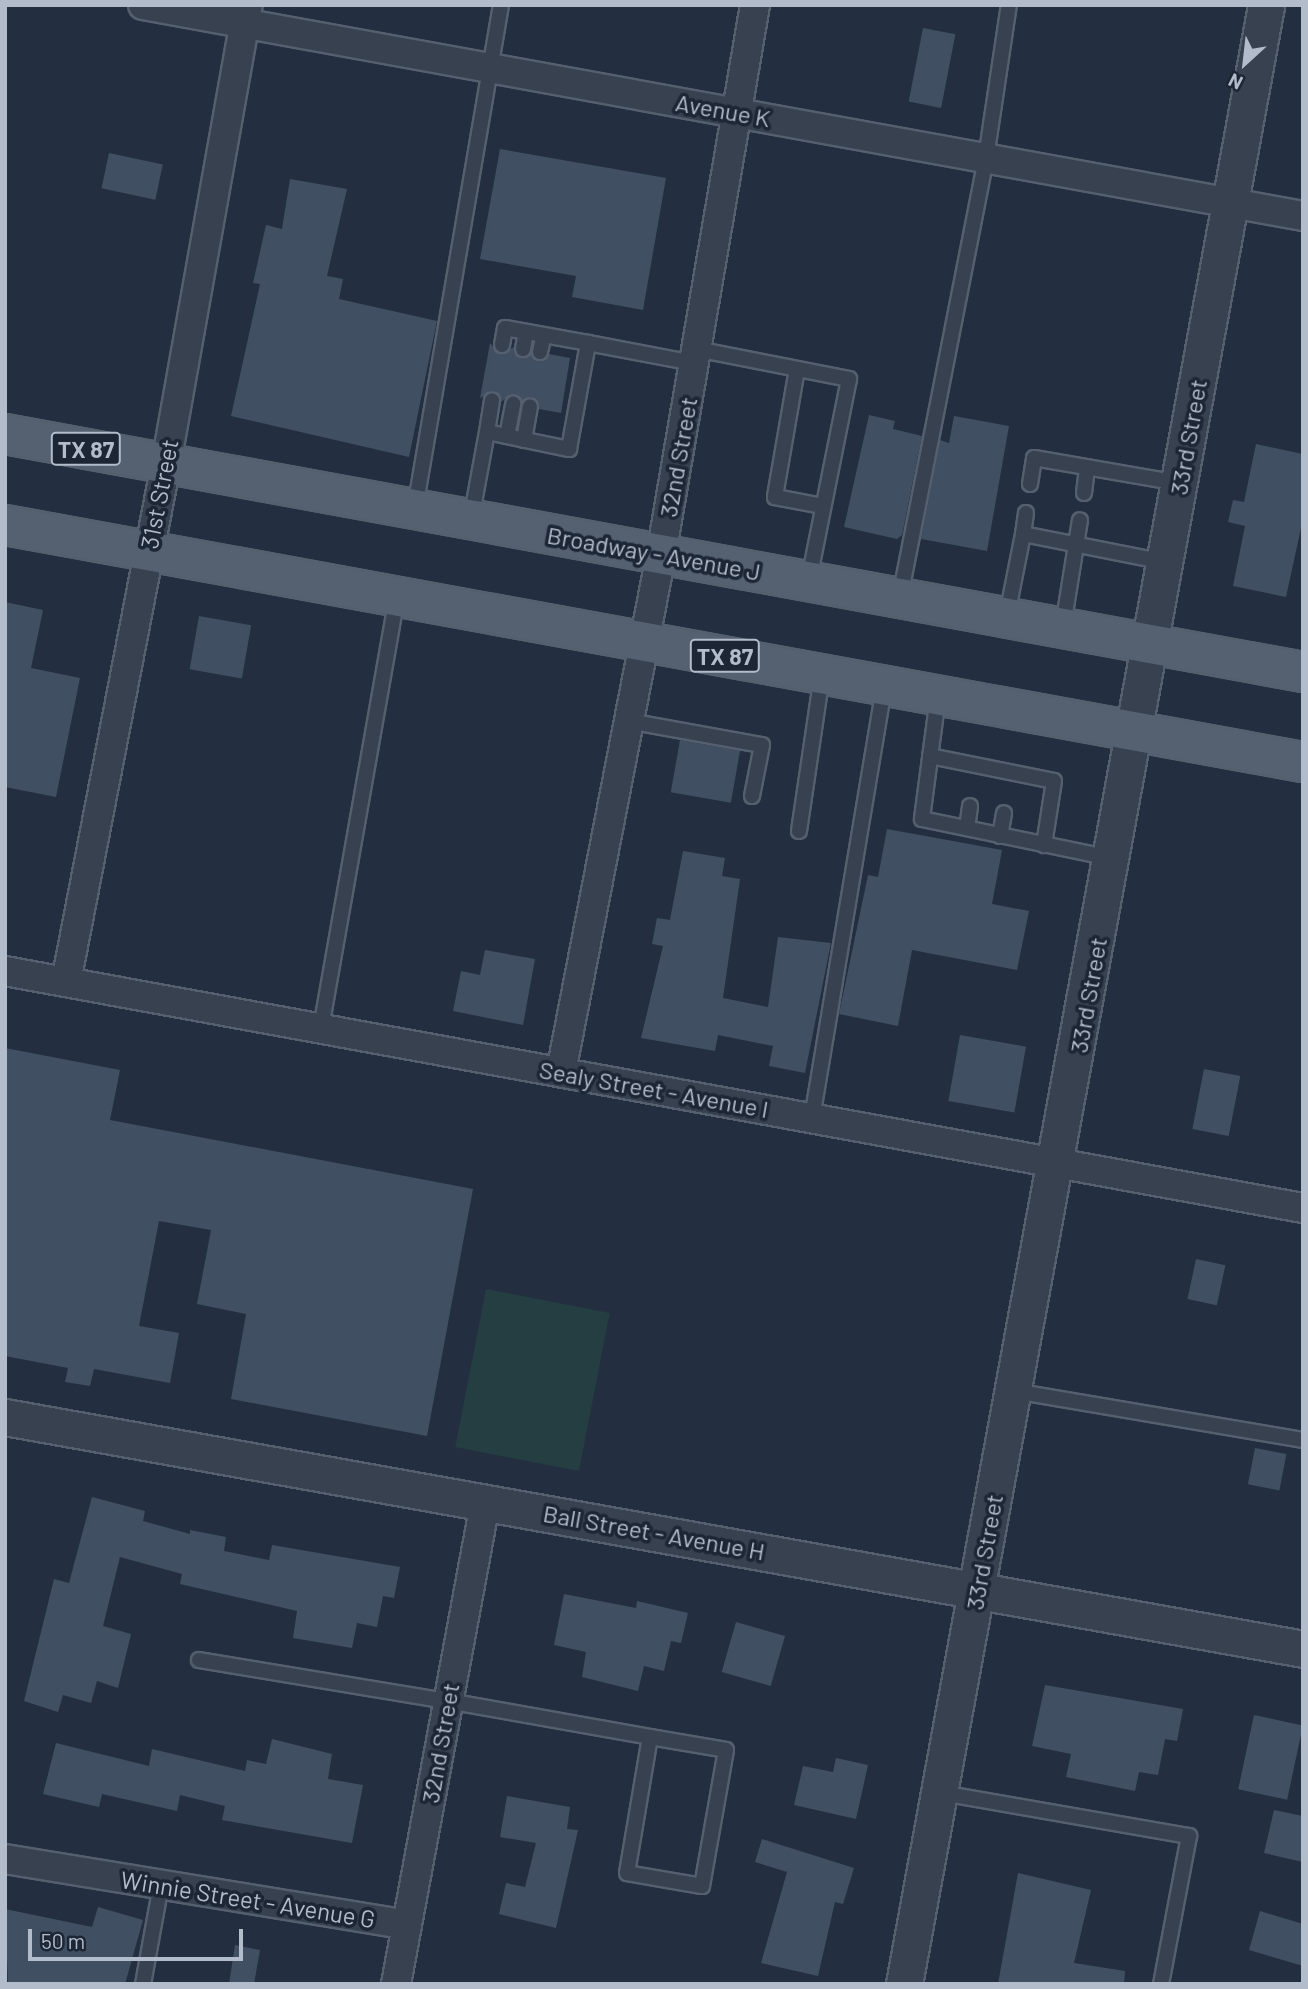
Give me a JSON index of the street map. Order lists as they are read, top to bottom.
{
  "streets": {
    "main road": ["TX 87", "Broadway - Avenue J"],
    "street": [
      "Avenue K",
      "33rd Street",
      "32nd Street",
      "31st Street",
      "Sealy Street - Avenue I",
      "Ball Street - Avenue H",
      "Winnie Street - Avenue G"
    ]
  },
  "crossings": [
    ["Avenue K", "33rd Street"],
    ["Avenue K", "32nd Street"],
    ["Avenue K", "31st Street"],
    ["33rd Street", "TX 87"],
    ["33rd Street", "Broadway - Avenue J"],
    ["33rd Street", "Sealy Street - Avenue I"],
    ["33rd Street", "Ball Street - Avenue H"],
    ["TX 87", "32nd Street"],
    ["TX 87", "31st Street"],
    ["32nd Street", "Broadway - Avenue J"],
    ["32nd Street", "Sealy Street - Avenue I"],
    ["32nd Street", "Ball Street - Avenue H"],
    ["32nd Street", "Winnie Street - Avenue G"],
    ["31st Street", "Broadway - Avenue J"],
    ["31st Street", "Sealy Street - Avenue I"]
  ],
  "scale_bar": "50 m",
  "north": "bottom left"
}
